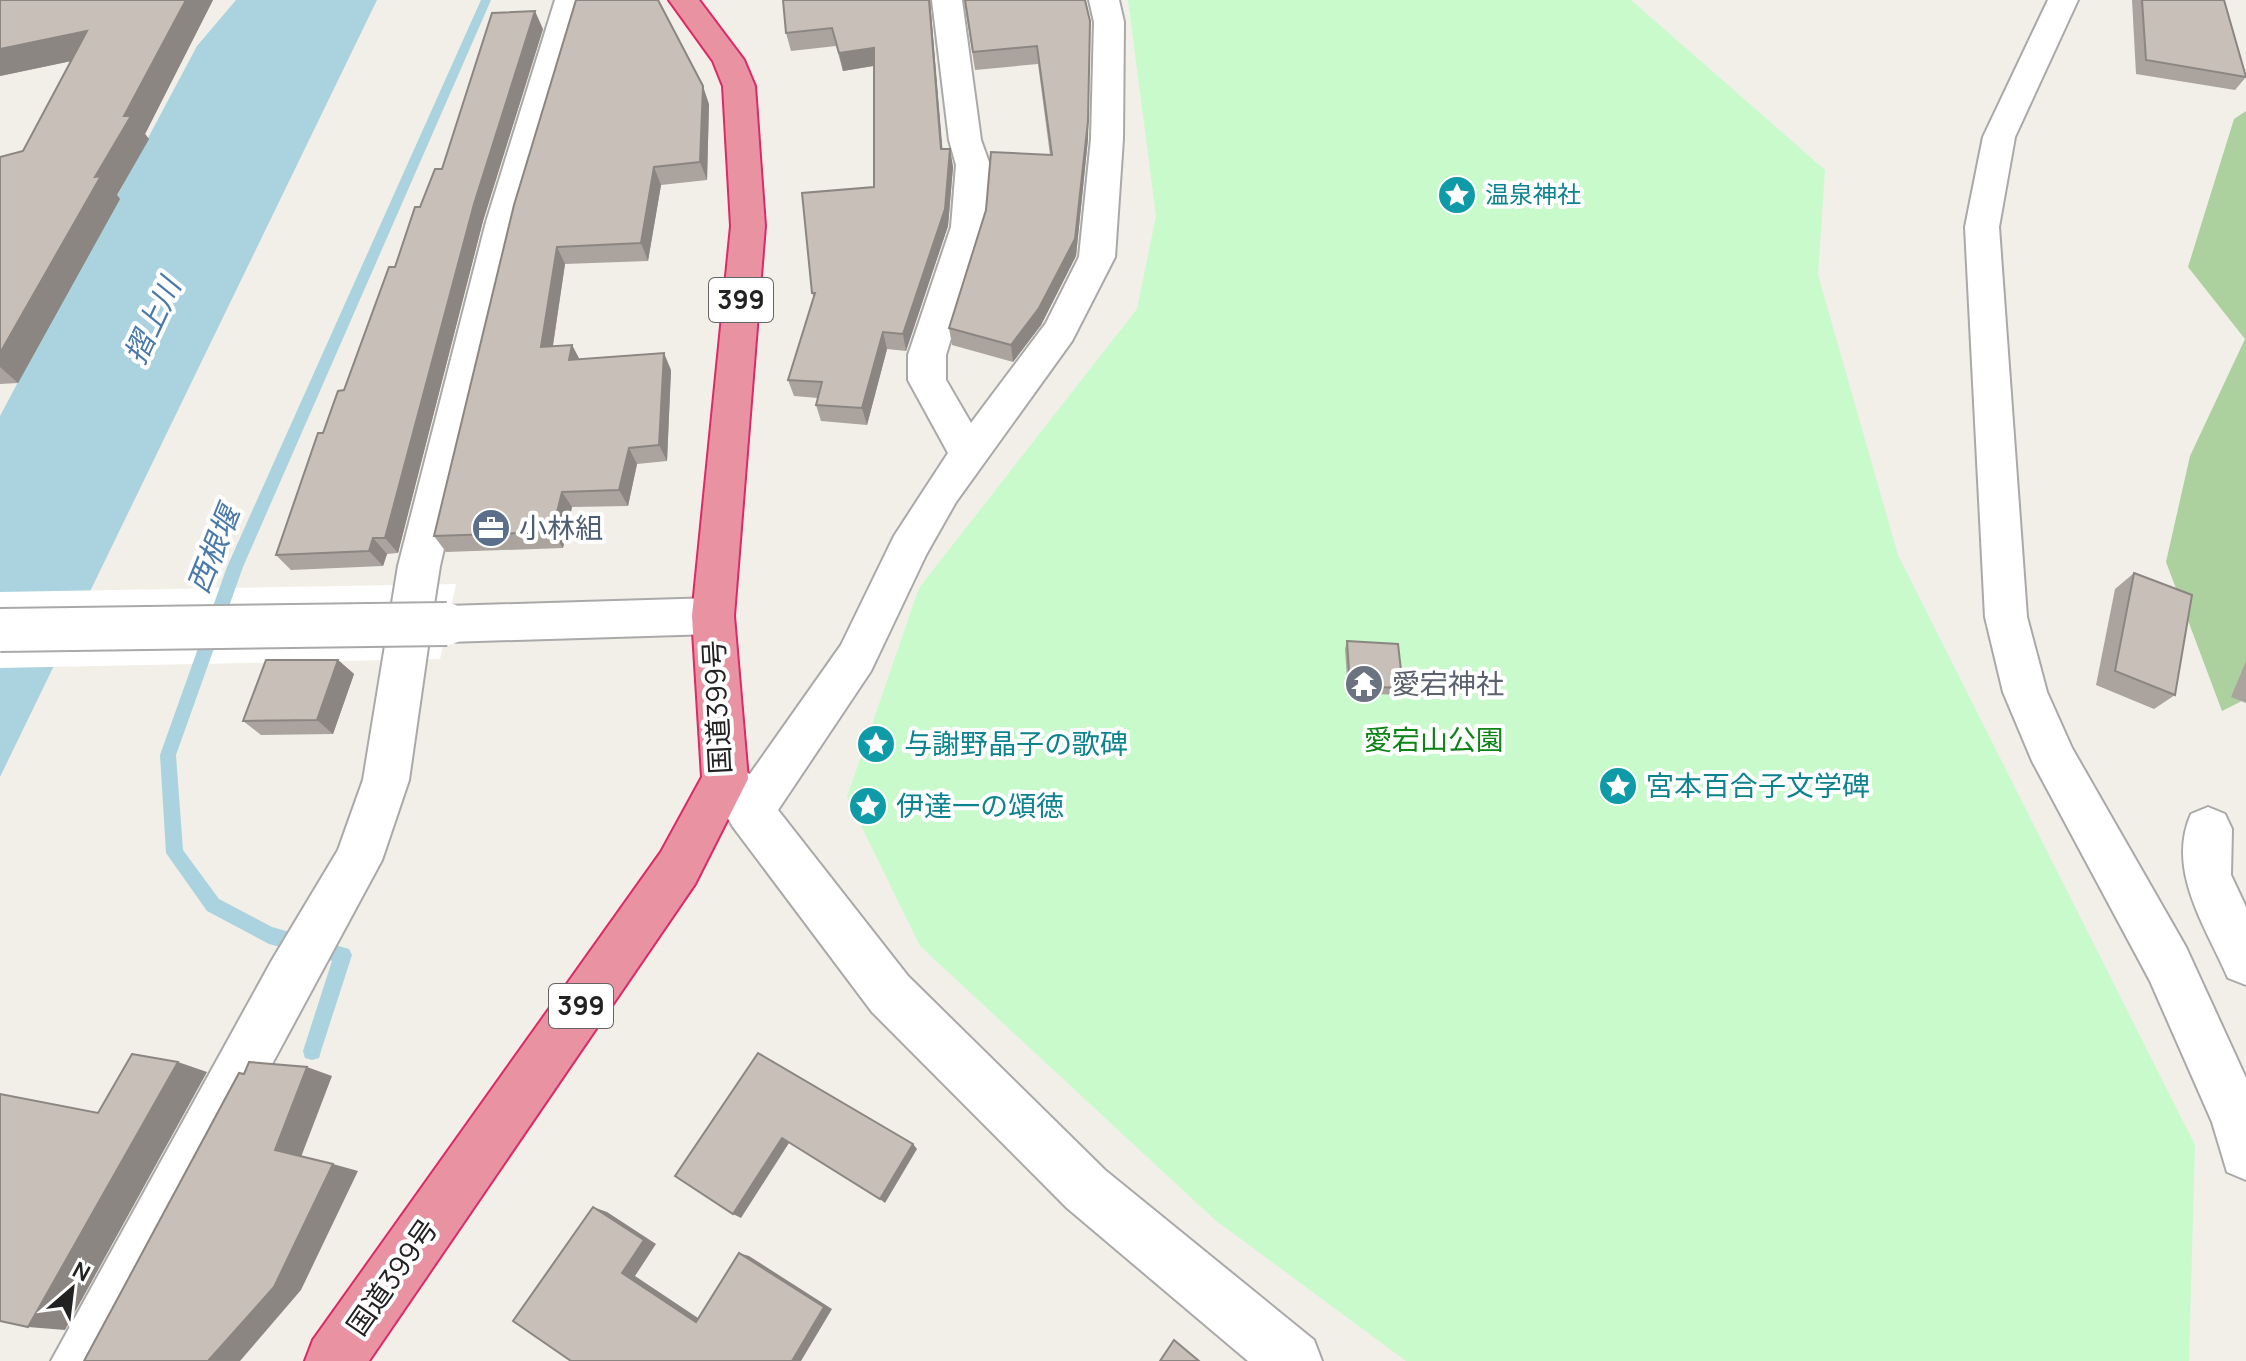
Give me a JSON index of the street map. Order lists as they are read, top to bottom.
{
  "streets": {
    "highway": ["399", "国道399号"]
  },
  "water": ["摺上川", "西根堰"],
  "parks": ["愛宕山公園"],
  "places": {
    "place": [
      "温泉神社",
      "与謝野晶子の歌碑",
      "宮本百合子文学碑",
      "伊達一の頌徳"
    ],
    "office": ["小林組"],
    "temple": ["愛宕神社"]
  },
  "north": "top right"
}
